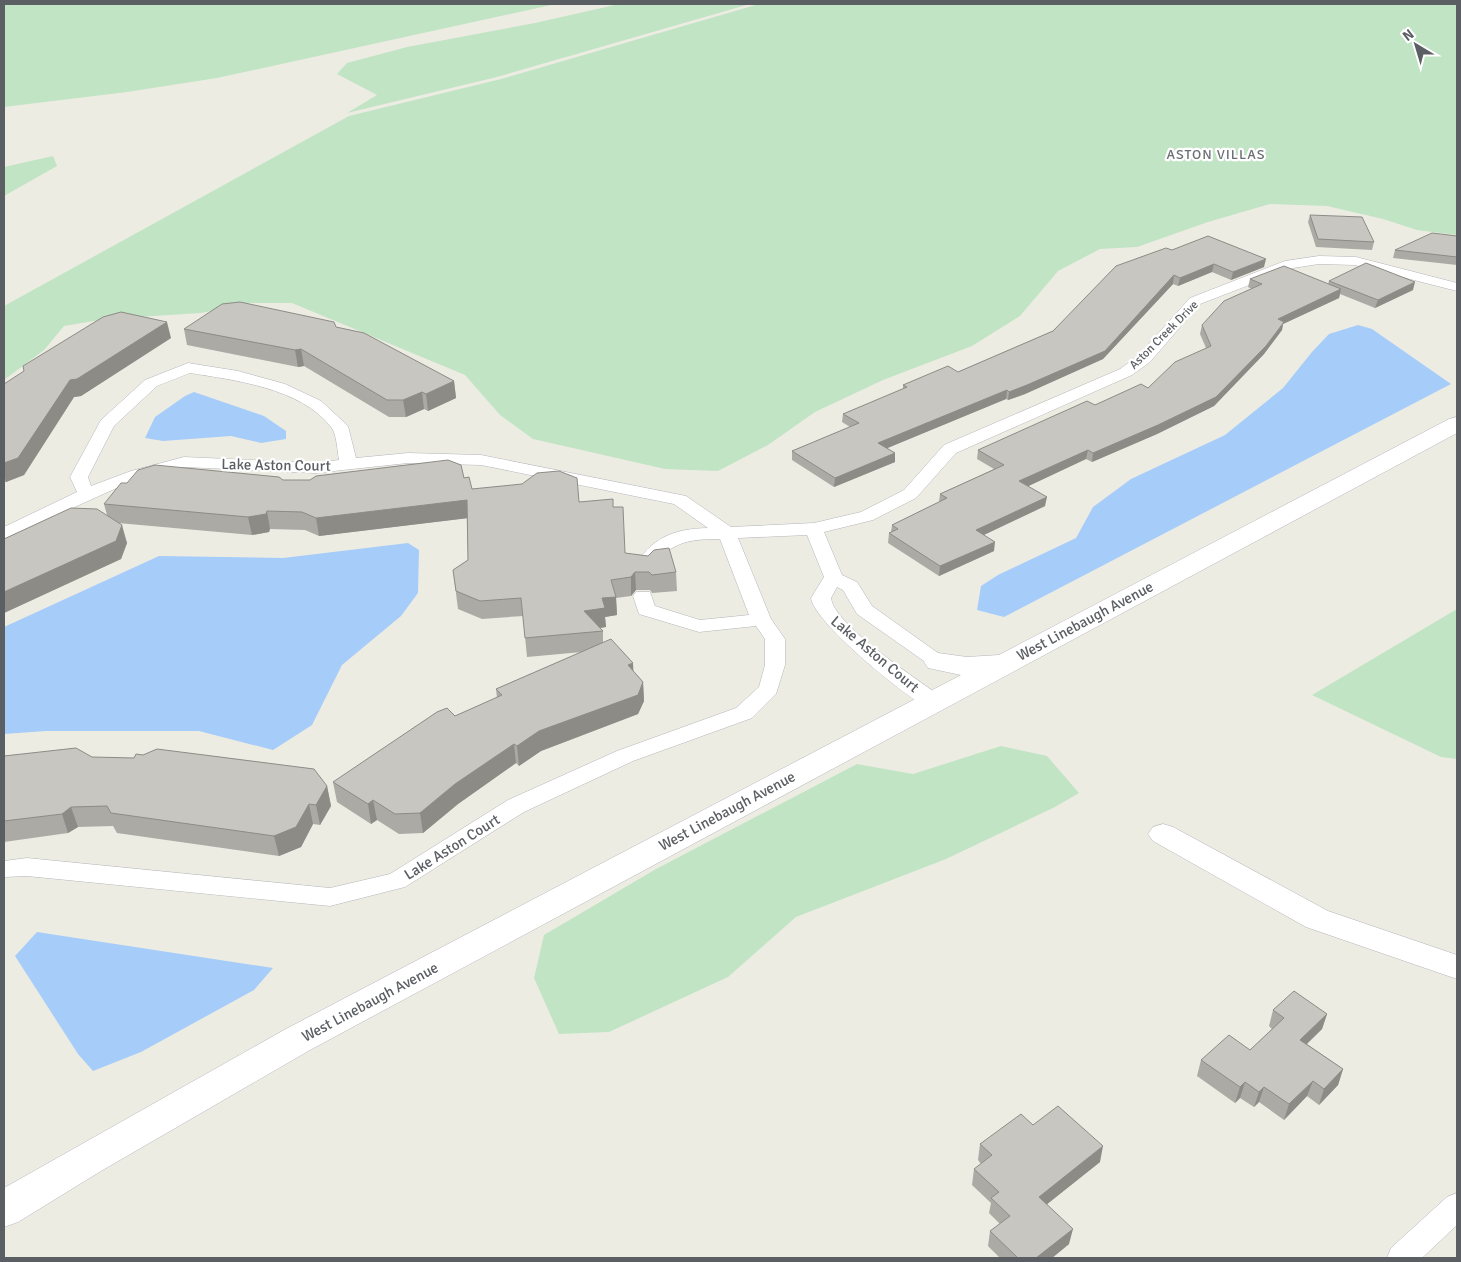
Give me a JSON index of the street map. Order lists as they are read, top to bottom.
{
  "streets": {
    "main road": ["West Linebaugh Avenue"],
    "street": ["Aston Creek Drive", "Lake Aston Court"]
  },
  "crossings": [
    ["Lake Aston Court", "West Linebaugh Avenue"]
  ],
  "districts": ["ASTON VILLAS"],
  "north": "top left"
}
